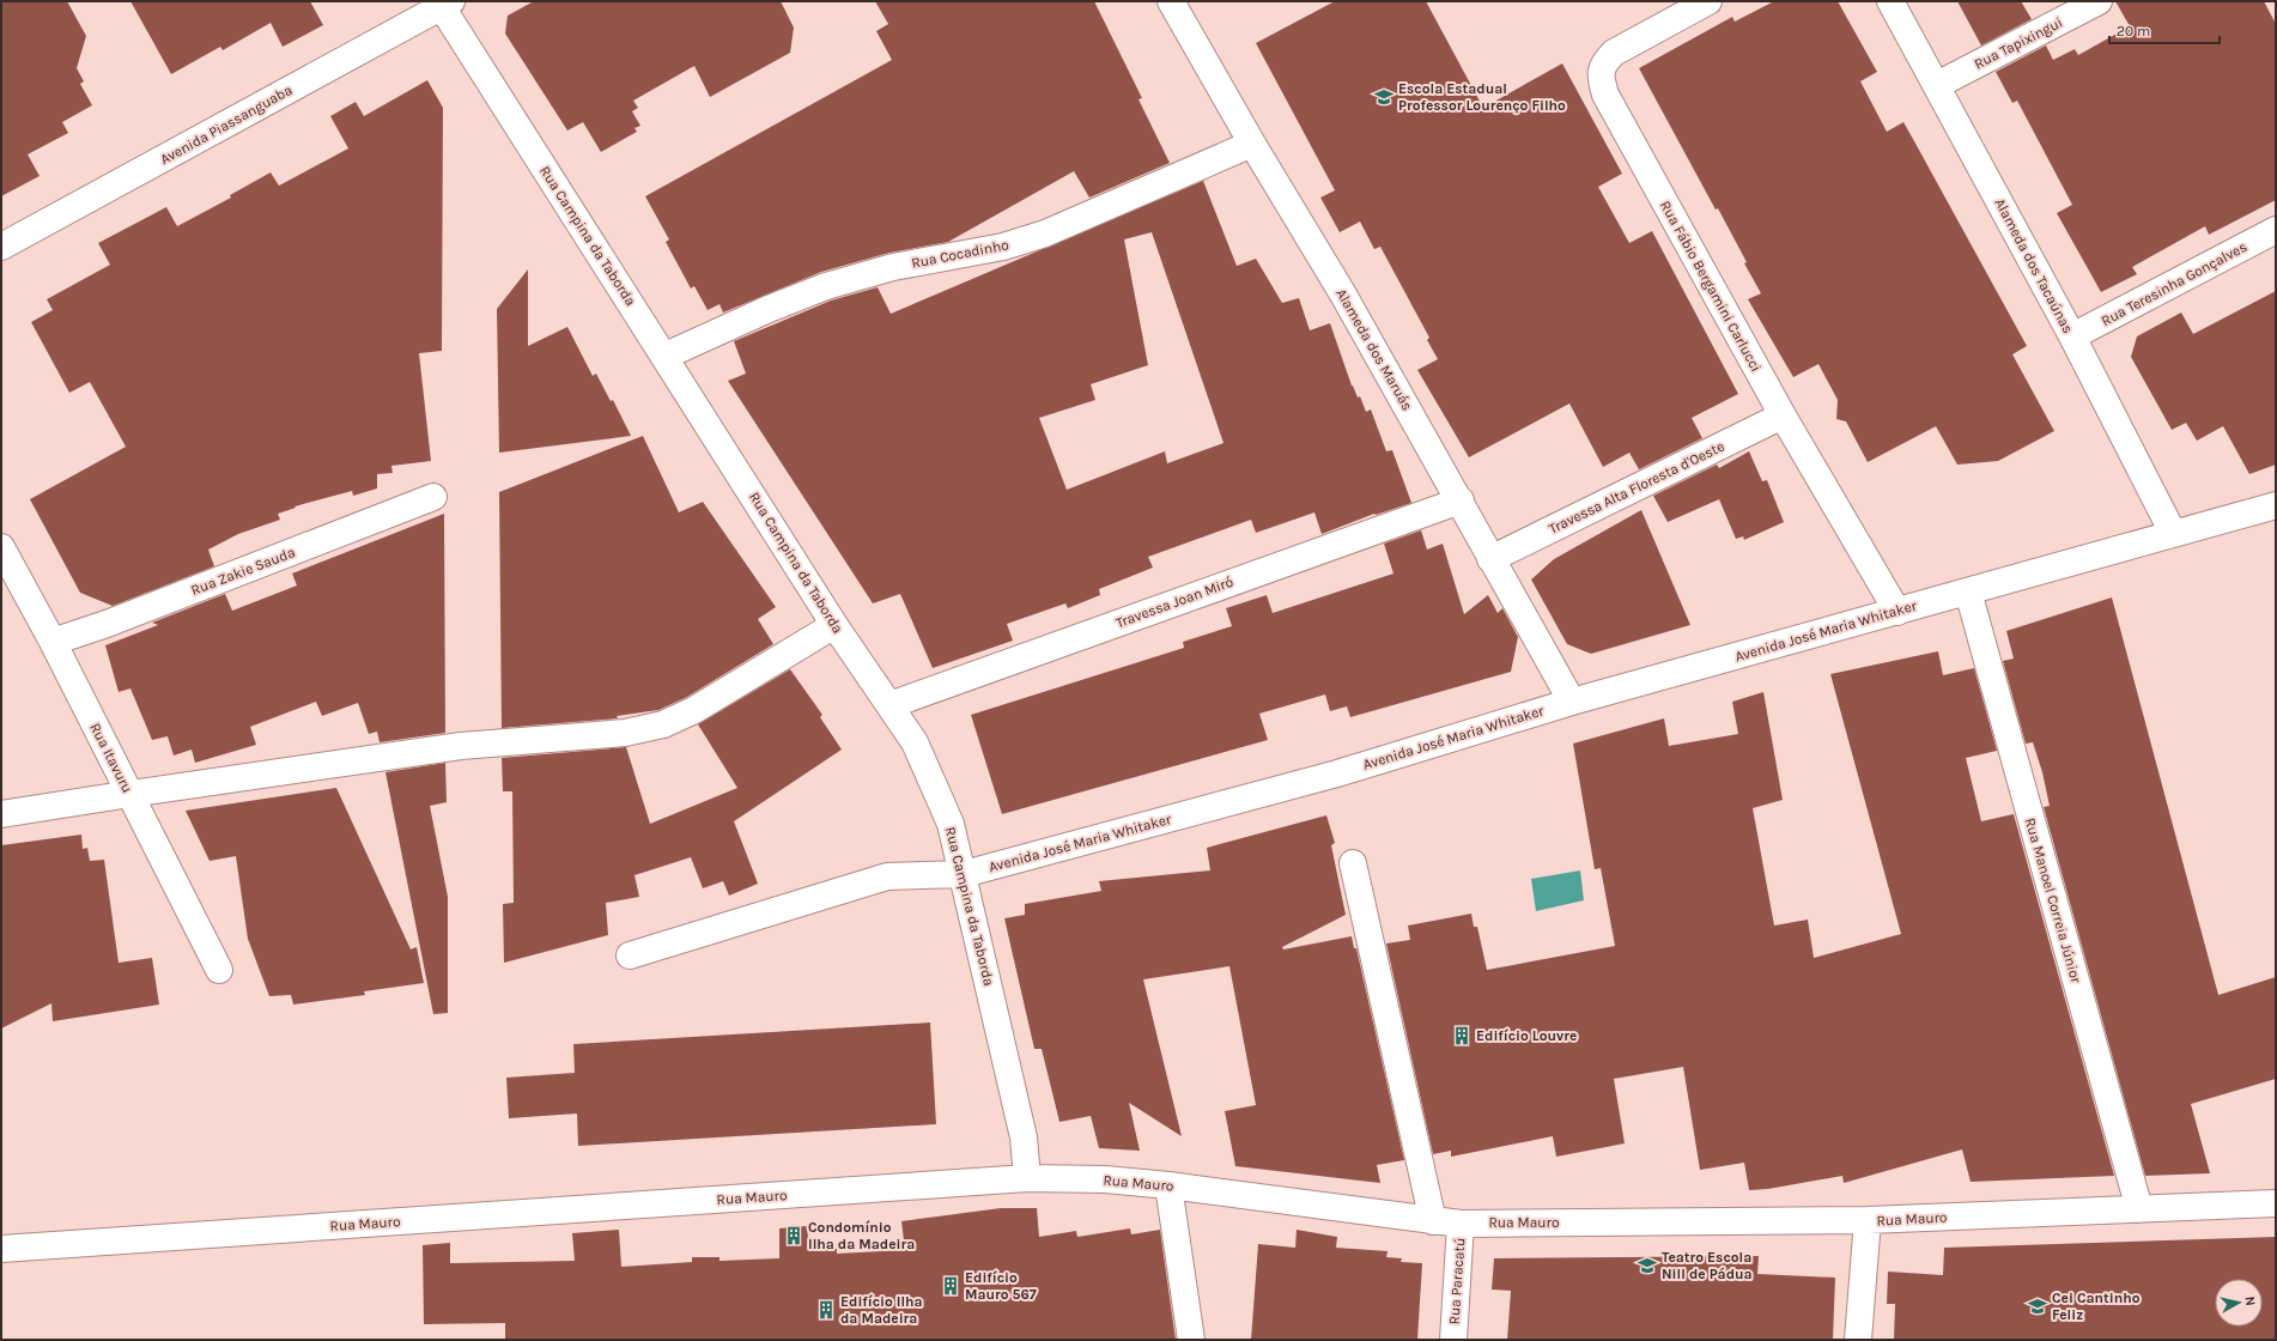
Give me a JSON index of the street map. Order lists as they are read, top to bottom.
{
  "streets": {
    "street": [
      "Rua Tapixingui",
      "Avenida Piassanguaba",
      "Rua Campina da Taborda",
      "Rua Cocadinho",
      "Alameda dos Tacaúnas",
      "Rua Teresinha Gonçalves",
      "Rua Fábio Bergamini Carlucci",
      "Alameda dos Maruás",
      "Travessa Alta Floresta d'Oeste",
      "Rua Zakie Sauda",
      "Travessa Joan Miró",
      "Avenida José Maria Whitaker",
      "Rua Itavuru",
      "Rua Manoel Correia Júnior",
      "Rua Mauro",
      "Rua Paracatú"
    ]
  },
  "crossings": [
    ["Rua Tapixingui", "Alameda dos Tacaúnas"],
    ["Avenida Piassanguaba", "Rua Campina da Taborda"],
    ["Rua Campina da Taborda", "Rua Cocadinho"],
    ["Rua Campina da Taborda", "Travessa Joan Miró"],
    ["Rua Campina da Taborda", "Avenida José Maria Whitaker"],
    ["Rua Campina da Taborda", "Rua Mauro"],
    ["Rua Cocadinho", "Alameda dos Maruás"],
    ["Alameda dos Tacaúnas", "Rua Teresinha Gonçalves"],
    ["Alameda dos Tacaúnas", "Avenida José Maria Whitaker"],
    ["Rua Fábio Bergamini Carlucci", "Travessa Alta Floresta d'Oeste"],
    ["Rua Fábio Bergamini Carlucci", "Avenida José Maria Whitaker"],
    ["Alameda dos Maruás", "Travessa Alta Floresta d'Oeste"],
    ["Alameda dos Maruás", "Travessa Joan Miró"],
    ["Alameda dos Maruás", "Avenida José Maria Whitaker"],
    ["Rua Zakie Sauda", "Rua Itavuru"],
    ["Avenida José Maria Whitaker", "Rua Manoel Correia Júnior"],
    ["Rua Manoel Correia Júnior", "Rua Mauro"],
    ["Rua Mauro", "Rua Paracatú"]
  ],
  "places": {
    "school or university": ["Escola Estadual Professor Lourenço Filho", "Teatro Escola Nill de Pádua", "Cei Cantinho Feliz"],
    "building": [
      "Edifício Louvre",
      "Condomínio Ilha da Madeira",
      "Edifício Mauro 567",
      "Edifício Ilha da Madeira"
    ]
  },
  "scale_bar": "20 m",
  "north": "right"
}
